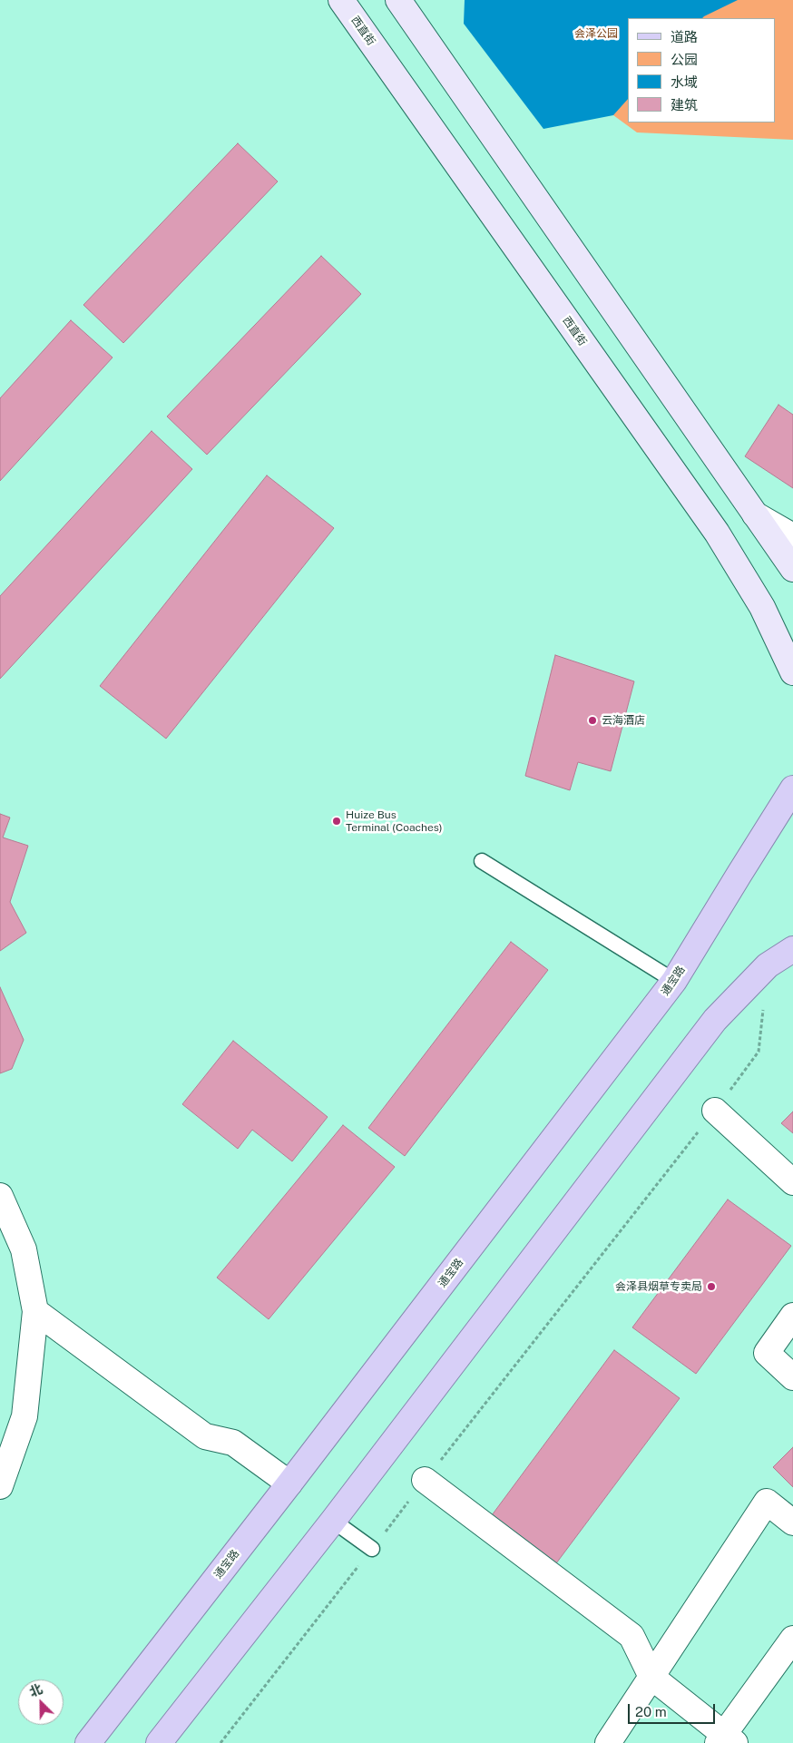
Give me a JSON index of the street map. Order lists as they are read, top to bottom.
{
  "streets": {
    "main road": ["通宝路"],
    "street": ["西直街"]
  },
  "parks": ["会泽公园"],
  "places": ["云海酒店", "Huize Bus Terminal (Coaches)", "会泽县烟草专卖局"],
  "legend": [
    "道路",
    "公园",
    "水域",
    "建筑"
  ],
  "scale_bar": "20 m",
  "north": "top left"
}
